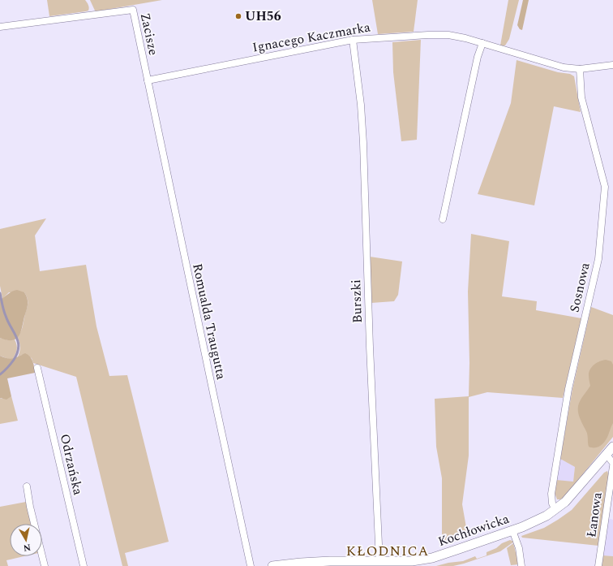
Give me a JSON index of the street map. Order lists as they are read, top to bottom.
{
  "streets": {
    "street": [
      "Zacisze",
      "Ignacego Kaczmarka",
      "Sosnowa",
      "Burszki",
      "Romualda Traugutta",
      "Odrzańska",
      "Łanowa",
      "Kochłowicka"
    ]
  },
  "crossings": [
    ["Zacisze", "Ignacego Kaczmarka"],
    ["Zacisze", "Romualda Traugutta"],
    ["Ignacego Kaczmarka", "Sosnowa"],
    ["Ignacego Kaczmarka", "Burszki"],
    ["Ignacego Kaczmarka", "Romualda Traugutta"],
    ["Sosnowa", "Kochłowicka"],
    ["Burszki", "Kochłowicka"]
  ],
  "districts": ["KŁODNICA"],
  "places": ["UH56"],
  "north": "bottom"
}
